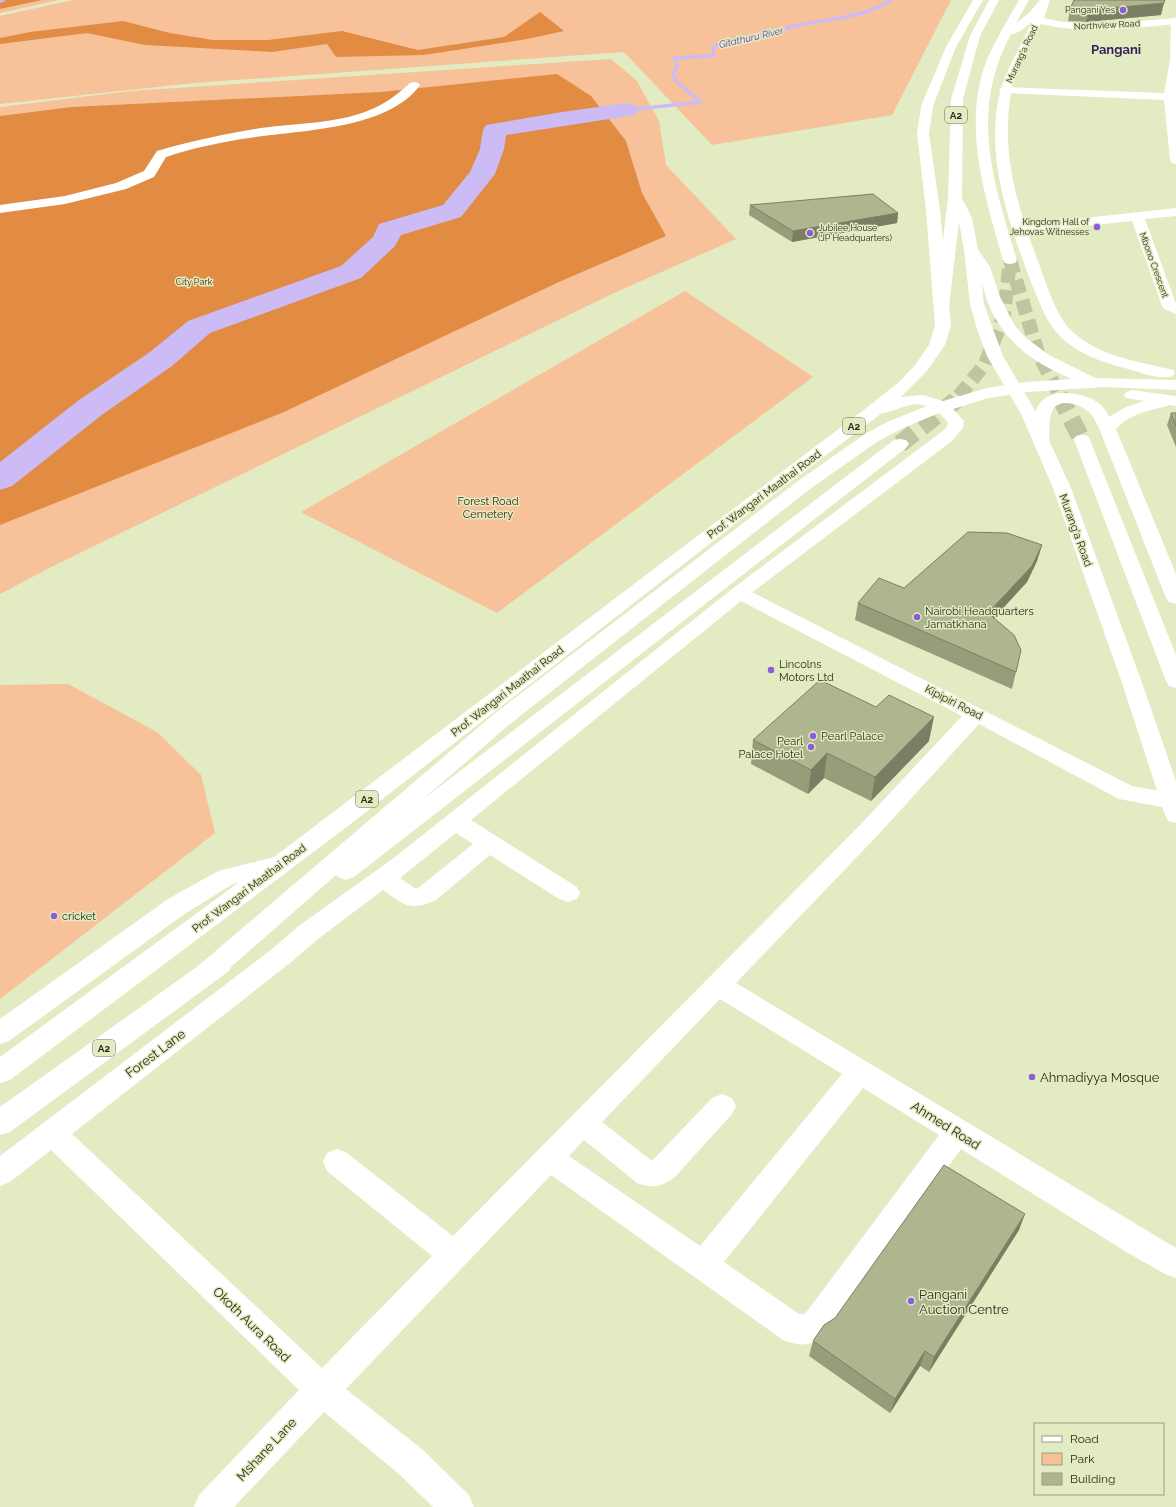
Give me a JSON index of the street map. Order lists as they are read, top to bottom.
{
  "streets": {
    "main road": [
      "Northview Road",
      "Murang'a Road",
      "A2",
      "Mbono Crescent",
      "Prof. Wangari Maathai Road",
      "Kipipiri Road",
      "Forest Lane",
      "Ahmed Road",
      "Okoth Aura Road",
      "Mshane Lane"
    ]
  },
  "crossings": [
    ["Northview Road", "Murang'a Road"],
    ["Murang'a Road", "Prof. Wangari Maathai Road"],
    ["Murang'a Road", "Kipipiri Road"],
    ["Kipipiri Road", "Mshane Lane"],
    ["Forest Lane", "Okoth Aura Road"],
    ["Ahmed Road", "Mshane Lane"],
    ["Okoth Aura Road", "Mshane Lane"]
  ],
  "districts": ["Pangani"],
  "water": ["Gitathuru River"],
  "parks": ["City Park", "Forest Road Cemetery"],
  "places": [
    "Pangani Yes",
    "Kingdom Hall of Jehovas Witnesses",
    "Jubilee House (JP Headquarters)",
    "Nairobi Headquarters Jamatkhana",
    "Lincolns Motors Ltd",
    "Pearl Palace",
    "Pearl Palace Hotel",
    "cricket",
    "Ahmadiyya Mosque",
    "Pangani Auction Centre"
  ],
  "legend": ["Road", "Park", "Building"]
}
